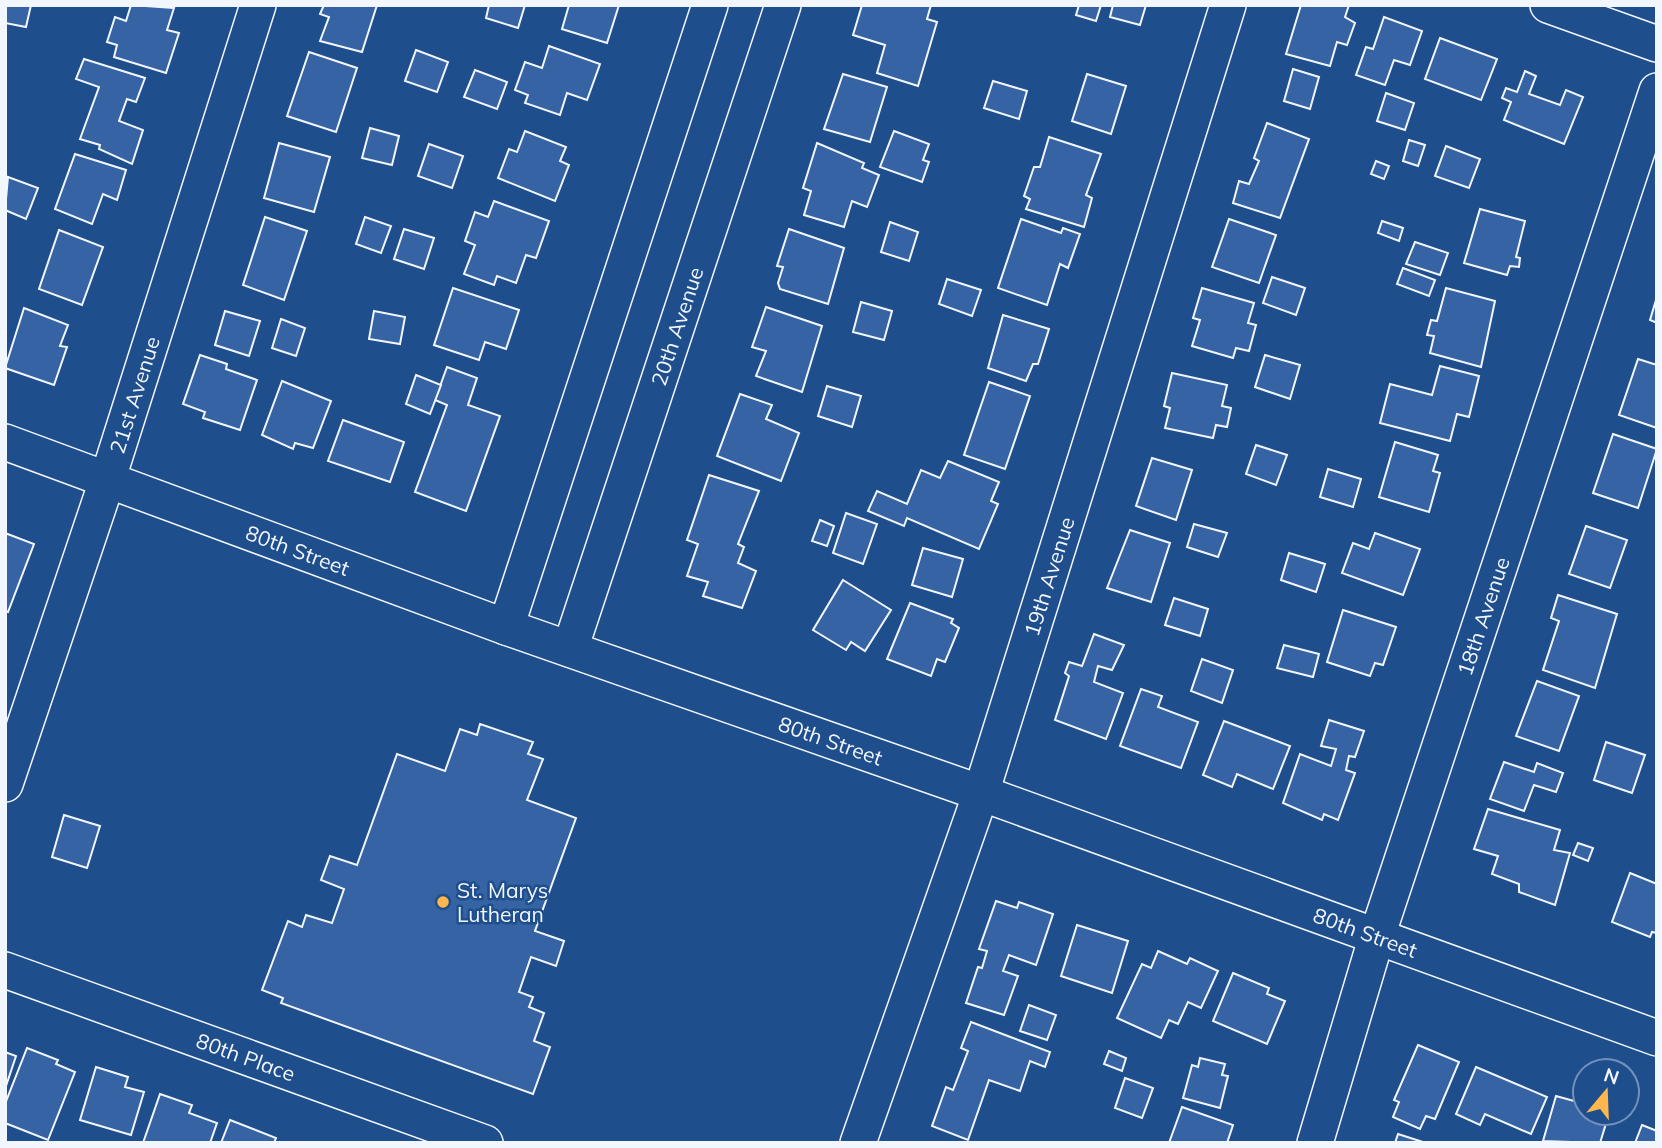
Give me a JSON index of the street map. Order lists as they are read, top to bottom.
{
  "streets": {
    "street": [
      "20th Avenue",
      "21st Avenue",
      "80th Street",
      "19th Avenue",
      "18th Avenue",
      "80th Place"
    ]
  },
  "crossings": [
    ["20th Avenue", "80th Street"],
    ["21st Avenue", "80th Street"],
    ["80th Street", "19th Avenue"],
    ["80th Street", "18th Avenue"]
  ],
  "places": ["St. Marys Lutheran"],
  "north": "top"
}
